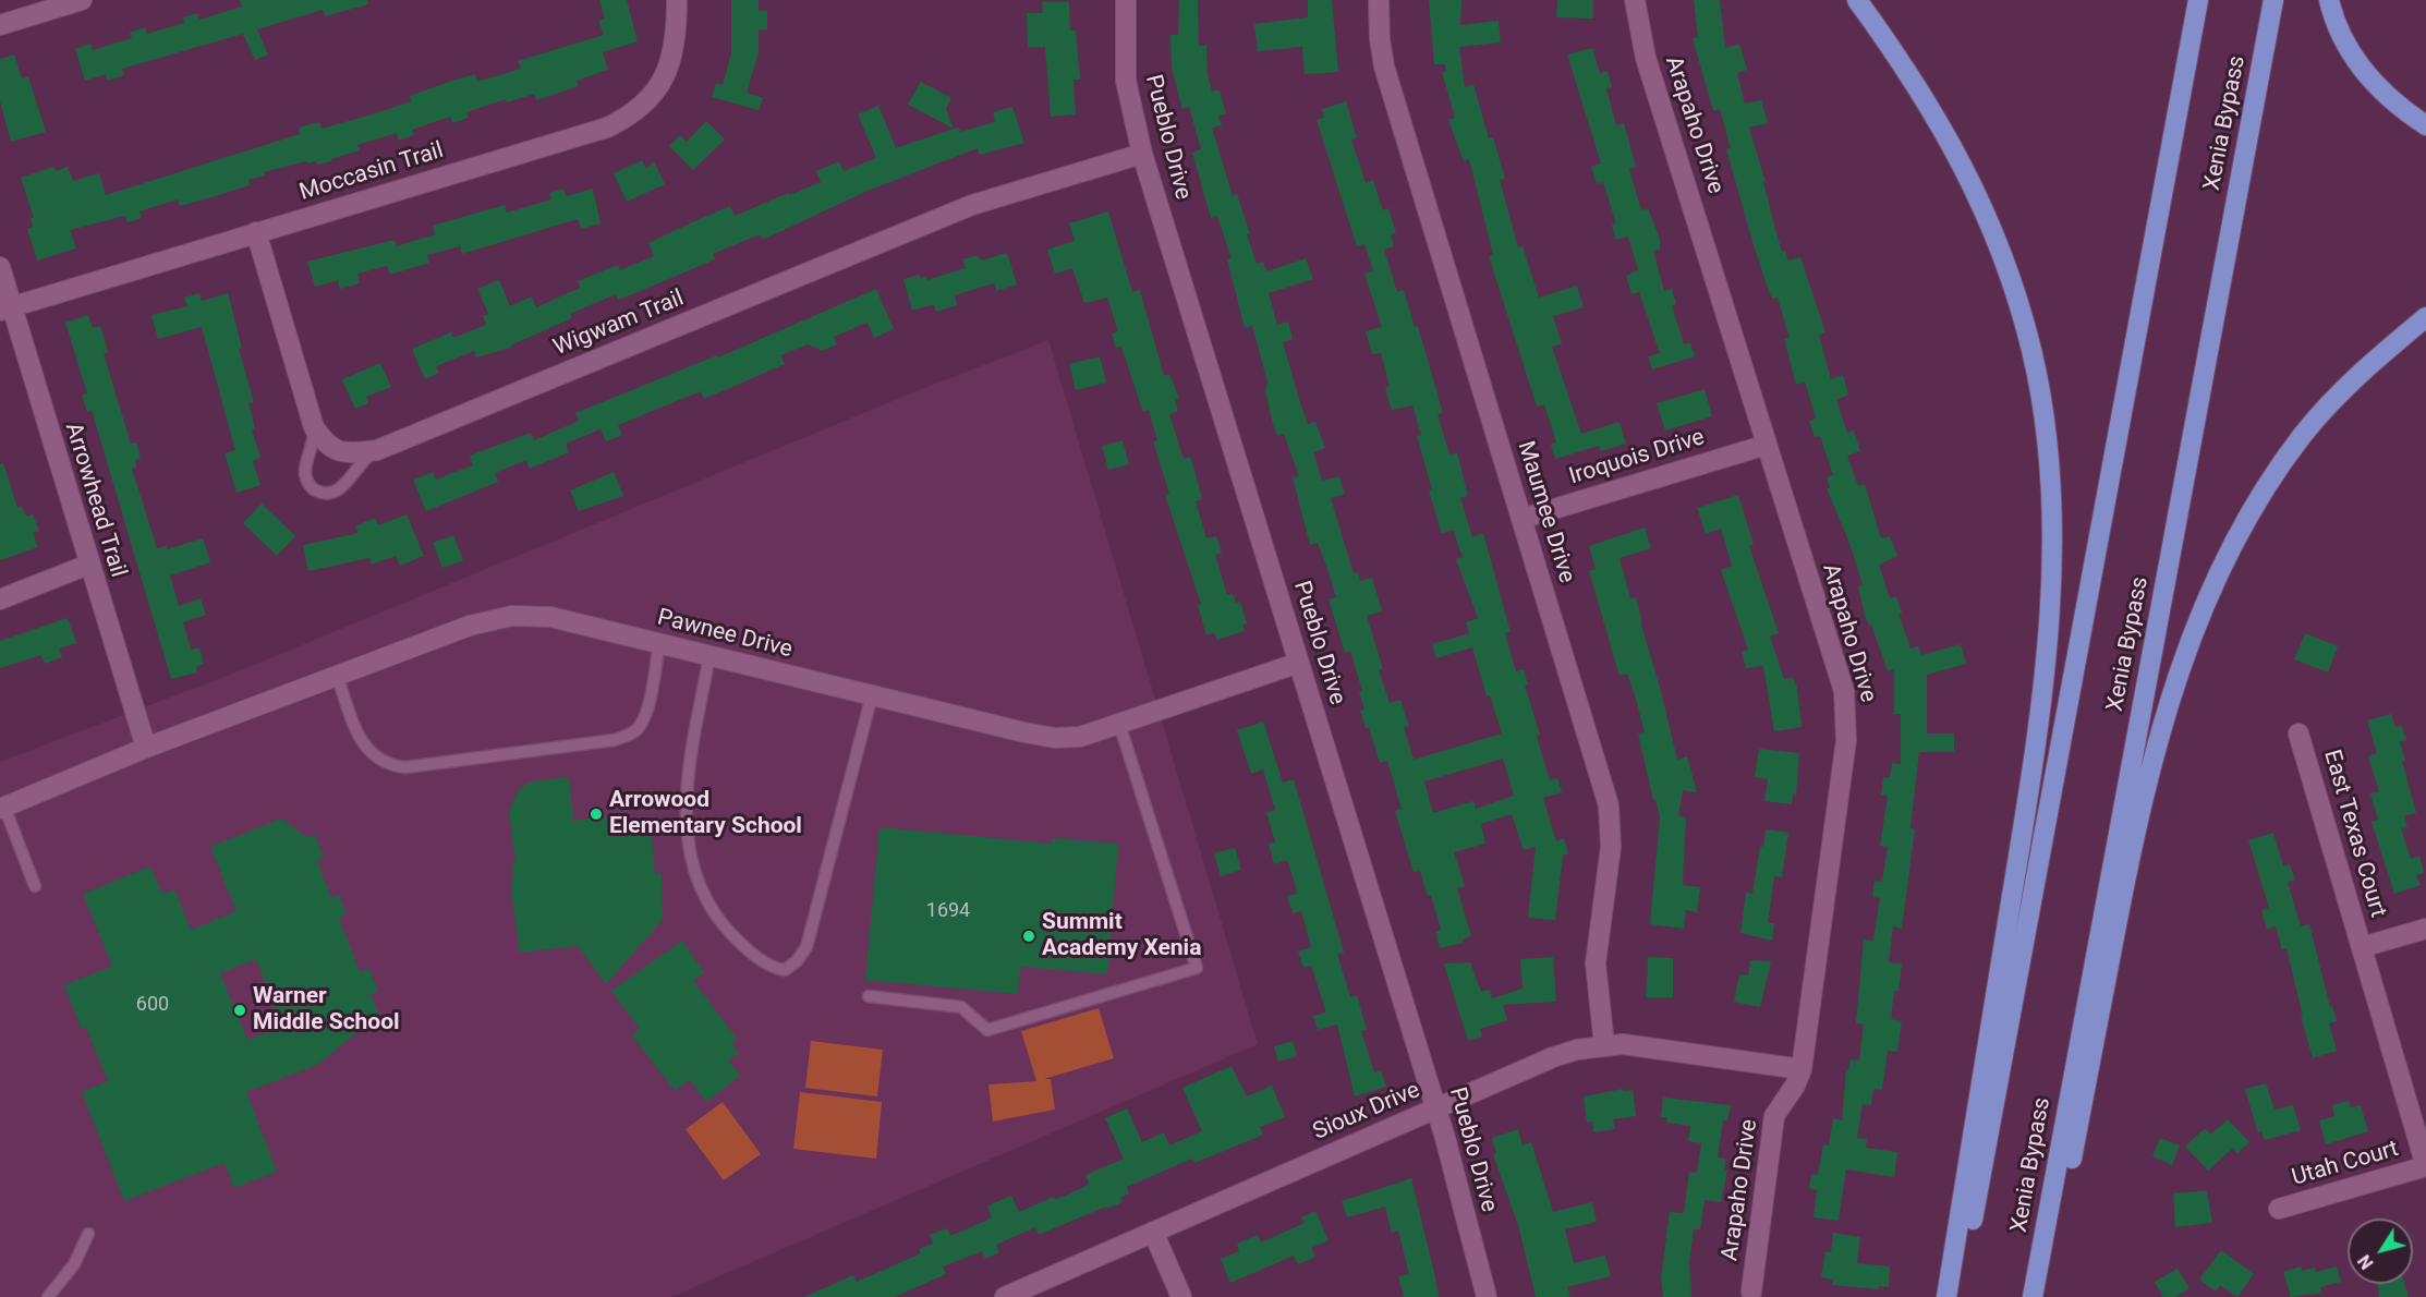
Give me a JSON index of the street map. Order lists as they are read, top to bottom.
{
  "streets": {
    "highway": ["Xenia Bypass"],
    "street": [
      "Arapaho Drive",
      "Pueblo Drive",
      "Moccasin Trail",
      "Wigwam Trail",
      "Iroquois Drive",
      "Arrowhead Trail",
      "Maumee Drive",
      "Pawnee Drive",
      "East Texas Court",
      "Sioux Drive",
      "Utah Court"
    ]
  },
  "crossings": [
    ["Arapaho Drive", "Iroquois Drive"],
    ["Arapaho Drive", "Sioux Drive"],
    ["Pueblo Drive", "Wigwam Trail"],
    ["Pueblo Drive", "Pawnee Drive"],
    ["Pueblo Drive", "Sioux Drive"],
    ["Moccasin Trail", "Wigwam Trail"],
    ["Moccasin Trail", "Arrowhead Trail"],
    ["Iroquois Drive", "Maumee Drive"],
    ["Arrowhead Trail", "Pawnee Drive"],
    ["Maumee Drive", "Sioux Drive"],
    ["East Texas Court", "Utah Court"]
  ],
  "places": ["Arrowood Elementary School", "Summit Academy Xenia", "Warner Middle School"],
  "house_numbers": ["1694", "600"],
  "north": "bottom left"
}
